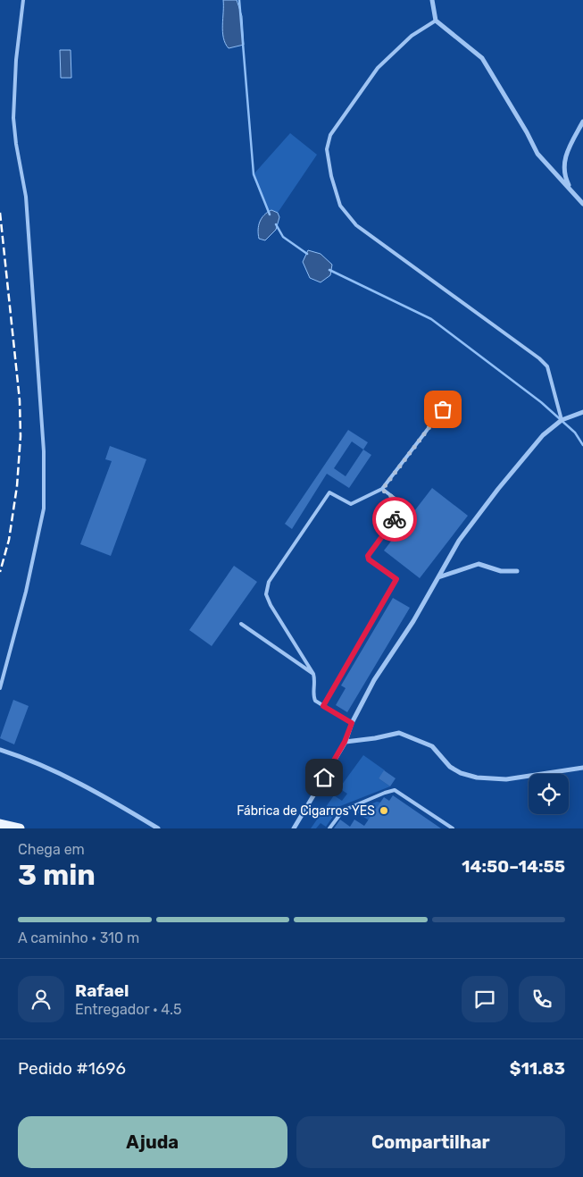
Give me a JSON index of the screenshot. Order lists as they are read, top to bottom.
{
  "places": ["Fábrica de Cigarros YES"],
  "page": {
    "heading": ["3 min", "Chega em", "14:50–14:55"],
    "panel": [
      "Rafael",
      "Entregador · 4.5",
      "Pedido #1696",
      "$11.83"
    ],
    "bar": "A caminho · 310 m",
    "buttons": ["Ajuda", "Compartilhar"]
  }
}
